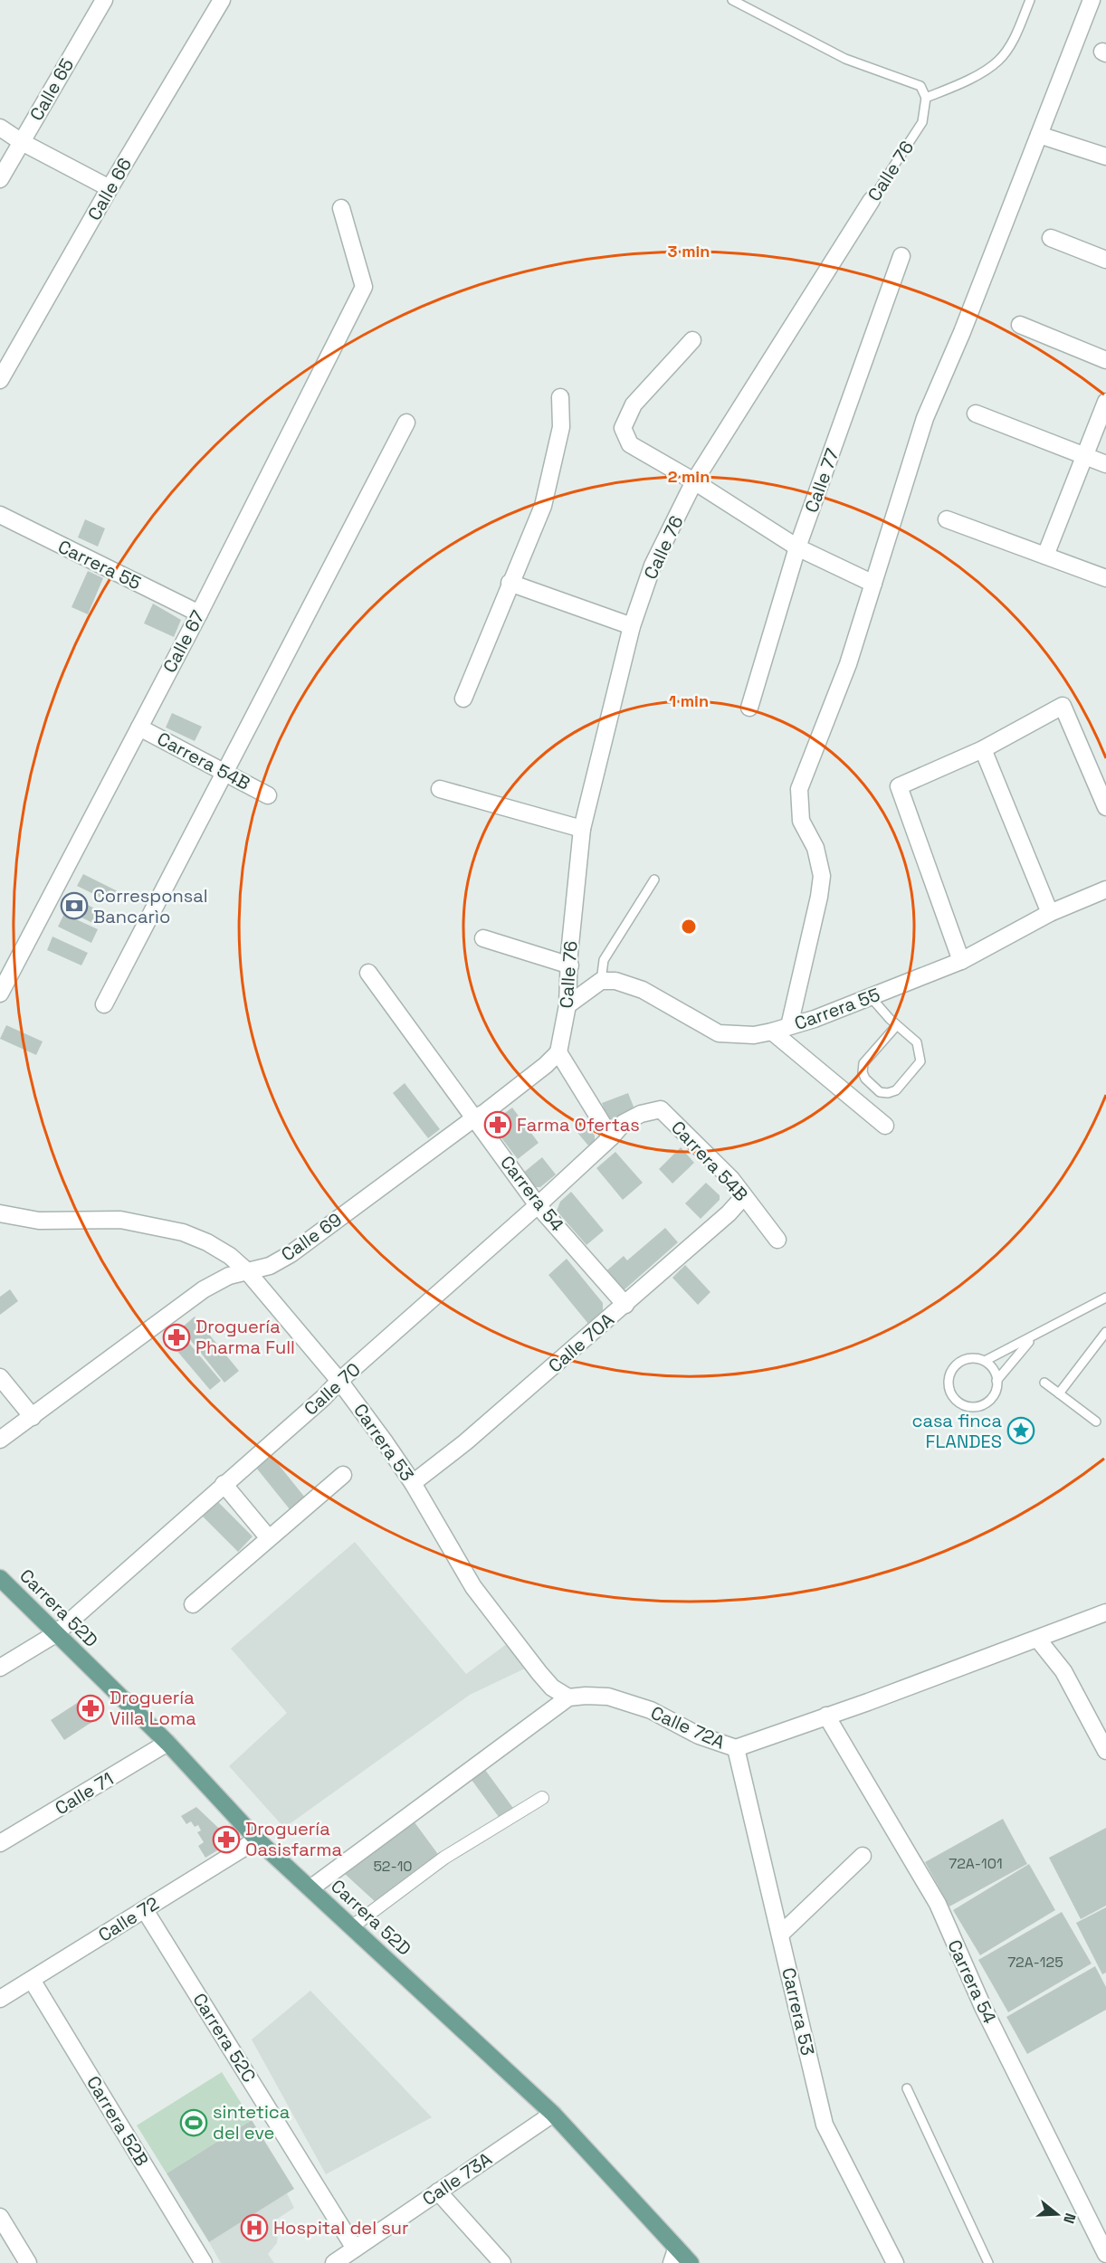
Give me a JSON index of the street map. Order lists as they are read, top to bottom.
{
  "streets": {
    "main road": ["Carrera 52D"],
    "street": [
      "Calle 65",
      "Calle 76",
      "Calle 66",
      "Calle 77",
      "Carrera 55",
      "Calle 67",
      "Carrera 54B",
      "Carrera 54",
      "Calle 69",
      "Calle 70A",
      "Calle 70",
      "Carrera 53",
      "Calle 72A",
      "Calle 71",
      "Calle 72",
      "Carrera 52C",
      "Carrera 52B",
      "Calle 73A"
    ]
  },
  "crossings": [
    ["Calle 76", "Calle 69"],
    ["Carrera 55", "Calle 67"],
    ["Calle 67", "Carrera 54B"],
    ["Carrera 54B", "Calle 70A"],
    ["Carrera 54B", "Calle 70"],
    ["Carrera 54", "Calle 69"],
    ["Carrera 54", "Calle 70A"],
    ["Carrera 54", "Calle 70"],
    ["Carrera 54", "Calle 72A"],
    ["Calle 69", "Carrera 53"],
    ["Calle 70A", "Carrera 53"],
    ["Calle 70", "Carrera 53"],
    ["Calle 70", "Carrera 52D"],
    ["Carrera 53", "Calle 72A"],
    ["Carrera 52D", "Calle 71"],
    ["Carrera 52D", "Calle 72"],
    ["Carrera 52D", "Calle 73A"],
    ["Calle 72", "Carrera 52C"],
    ["Calle 72", "Carrera 52B"],
    ["Carrera 52C", "Calle 73A"]
  ],
  "places": {
    "bank": ["Corresponsal Bancarìo"],
    "pharmacy": [
      "Farma Ofertas",
      "Droguería Pharma Full",
      "Droguería Villa Loma",
      "Droguería Oasisfarma"
    ],
    "place": ["casa finca FLANDES"],
    "sports": ["sintetica del eve"],
    "hospital": ["Hospital del sur"]
  },
  "house_numbers": ["72A-101", "52-10", "72A-125"],
  "north": "right",
  "rings": ["3 min", "2 min", "1 min"]
}
